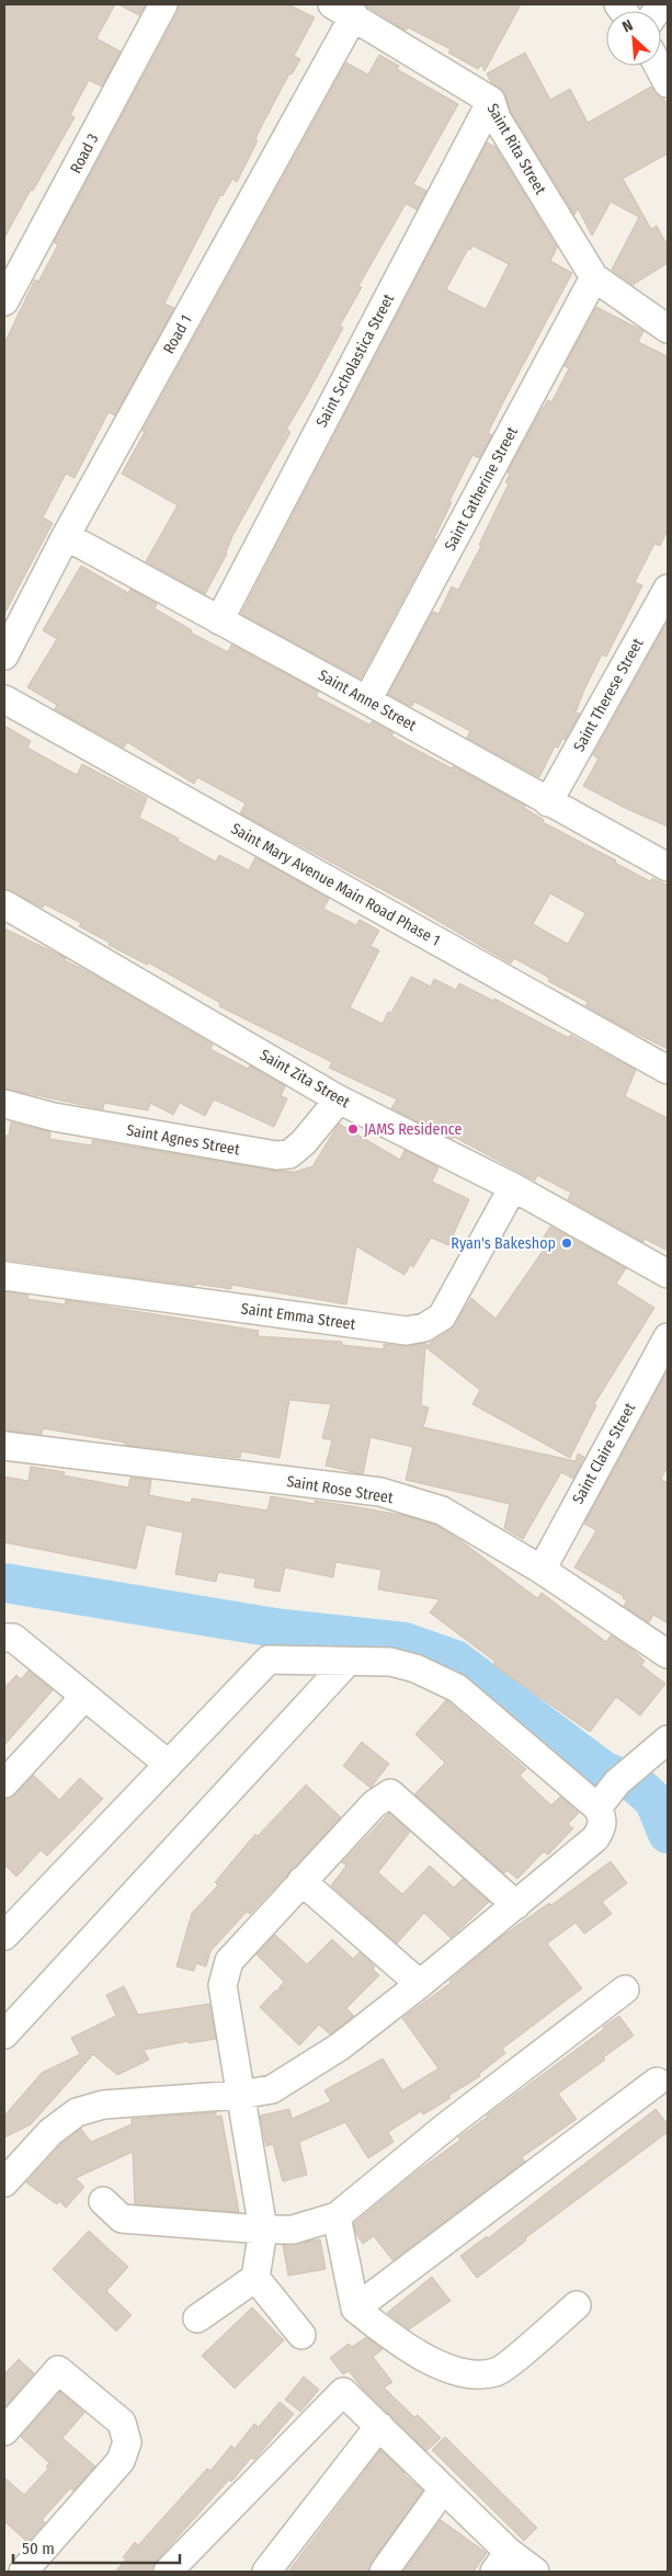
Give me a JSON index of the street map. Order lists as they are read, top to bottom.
{
  "streets": {
    "street": [
      "Saint Rita Street",
      "Road 3",
      "Road 1",
      "Saint Scholastica Street",
      "Saint Catherine Street",
      "Saint Therese Street",
      "Saint Anne Street",
      "Saint Mary Avenue Main Road Phase 1",
      "Saint Zita Street",
      "Saint Agnes Street",
      "Saint Emma Street",
      "Saint Claire Street",
      "Saint Rose Street"
    ]
  },
  "crossings": [
    ["Saint Rita Street", "Road 1"],
    ["Saint Rita Street", "Saint Scholastica Street"],
    ["Saint Rita Street", "Saint Catherine Street"],
    ["Road 1", "Saint Anne Street"],
    ["Saint Scholastica Street", "Saint Anne Street"],
    ["Saint Catherine Street", "Saint Anne Street"],
    ["Saint Therese Street", "Saint Anne Street"],
    ["Saint Zita Street", "Saint Agnes Street"],
    ["Saint Zita Street", "Saint Emma Street"],
    ["Saint Claire Street", "Saint Rose Street"]
  ],
  "places": ["JAMS Residence", "Ryan's Bakeshop"],
  "scale_bar": "50 m",
  "north": "top left"
}
